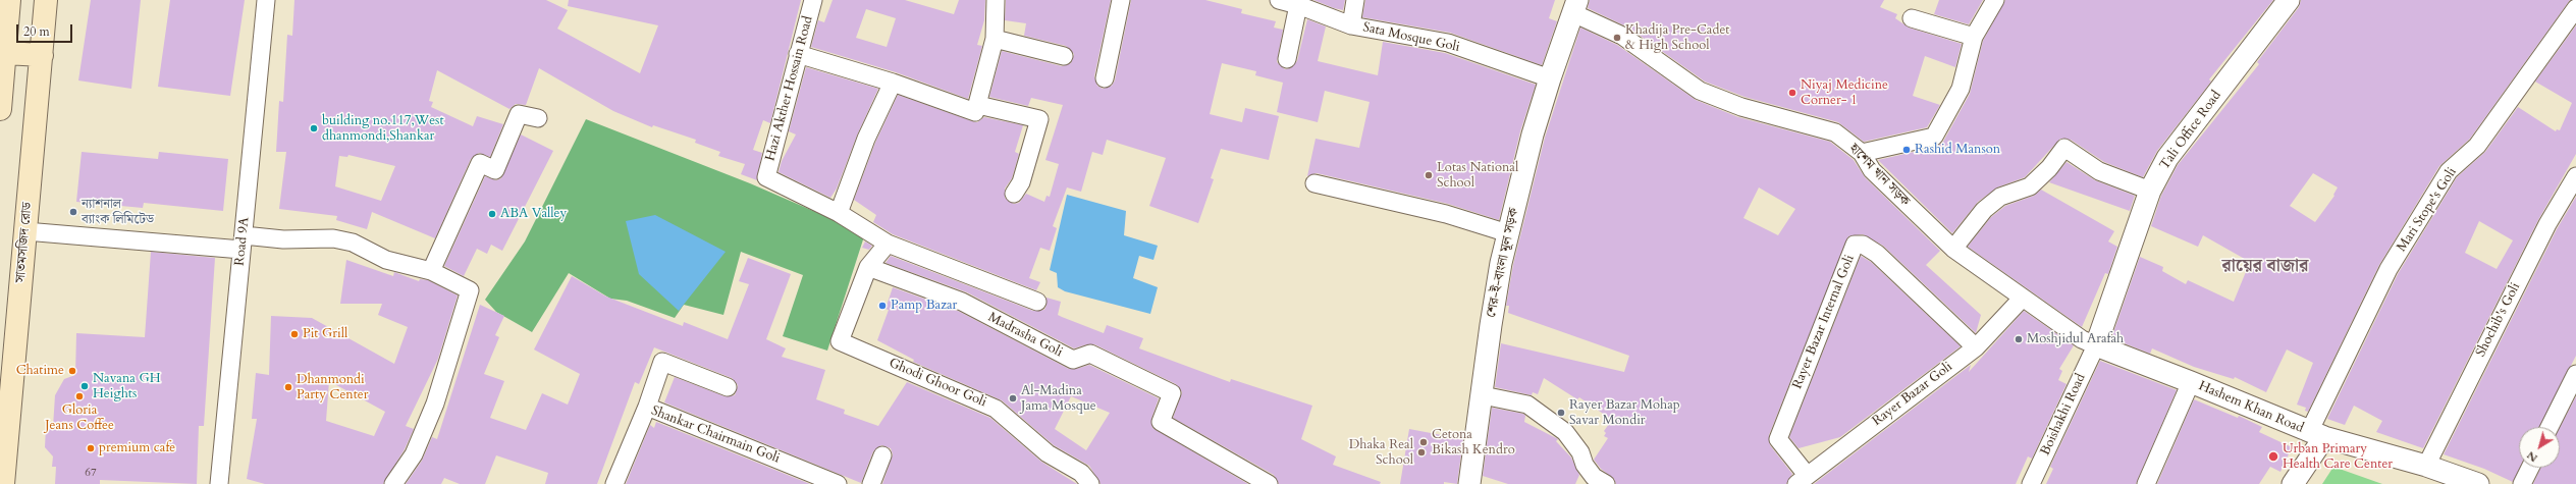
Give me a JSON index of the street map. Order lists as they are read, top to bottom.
{
  "streets": {
    "main road": ["সাতমসজিদ রোড"],
    "street": [
      "Sata Mosque Goli",
      "Hazi Akther Hossain Road",
      "Tali Office Road",
      "হাশেম খান সড়ক",
      "Mari Stope's Goli",
      "Road 9A",
      "শের-ই-বাংলা মূল সড়ক",
      "Shochib's Goli",
      "Rayer Bazar Internal Goli",
      "Madrasha Goli",
      "Ghodi Ghoor Goli",
      "Rayer Bazar Goli",
      "Hashem Khan Road",
      "Boishakhi Road",
      "Shankar Chairmain Goli"
    ]
  },
  "crossings": [
    ["Sata Mosque Goli", "শের-ই-বাংলা মূল সড়ক"],
    ["Tali Office Road", "হাশেম খান সড়ক"],
    ["Tali Office Road", "Hashem Khan Road"],
    ["Tali Office Road", "Boishakhi Road"],
    ["হাশেম খান সড়ক", "শের-ই-বাংলা মূল সড়ক"],
    ["হাশেম খান সড়ক", "Rayer Bazar Goli"],
    ["হাশেম খান সড়ক", "Hashem Khan Road"],
    ["হাশেম খান সড়ক", "Boishakhi Road"],
    ["Mari Stope's Goli", "Hashem Khan Road"],
    ["Shochib's Goli", "Hashem Khan Road"],
    ["Rayer Bazar Internal Goli", "Rayer Bazar Goli"],
    ["Madrasha Goli", "Ghodi Ghoor Goli"],
    ["Hashem Khan Road", "Boishakhi Road"]
  ],
  "districts": ["রায়ের বাজার"],
  "places": [
    "Khadija Pre-Cadet & High School",
    "Niyaj Medicine Corner- 1",
    "building no.117,West dhanmondi,Shankar",
    "Rashid Manson",
    "Lotas National School",
    "ন্যাশনাল ব্যাংক লিমিটেড",
    "ABA Valley",
    "Pamp Bazar",
    "Pit Grill",
    "Moshjidul Arafah",
    "Chatime",
    "Navana GH Heights",
    "Dhanmondi Party Center",
    "Gloria Jeans Coffee",
    "Al-Madina Jama Mosque",
    "Rayer Bazar Mohap Savar Mondir",
    "Cetona Bikash Kendro",
    "premium cafe",
    "Dhaka Real School",
    "Urban Primary Health Care Center"
  ],
  "house_numbers": ["67"],
  "scale_bar": "20 m",
  "north": "bottom left"
}
